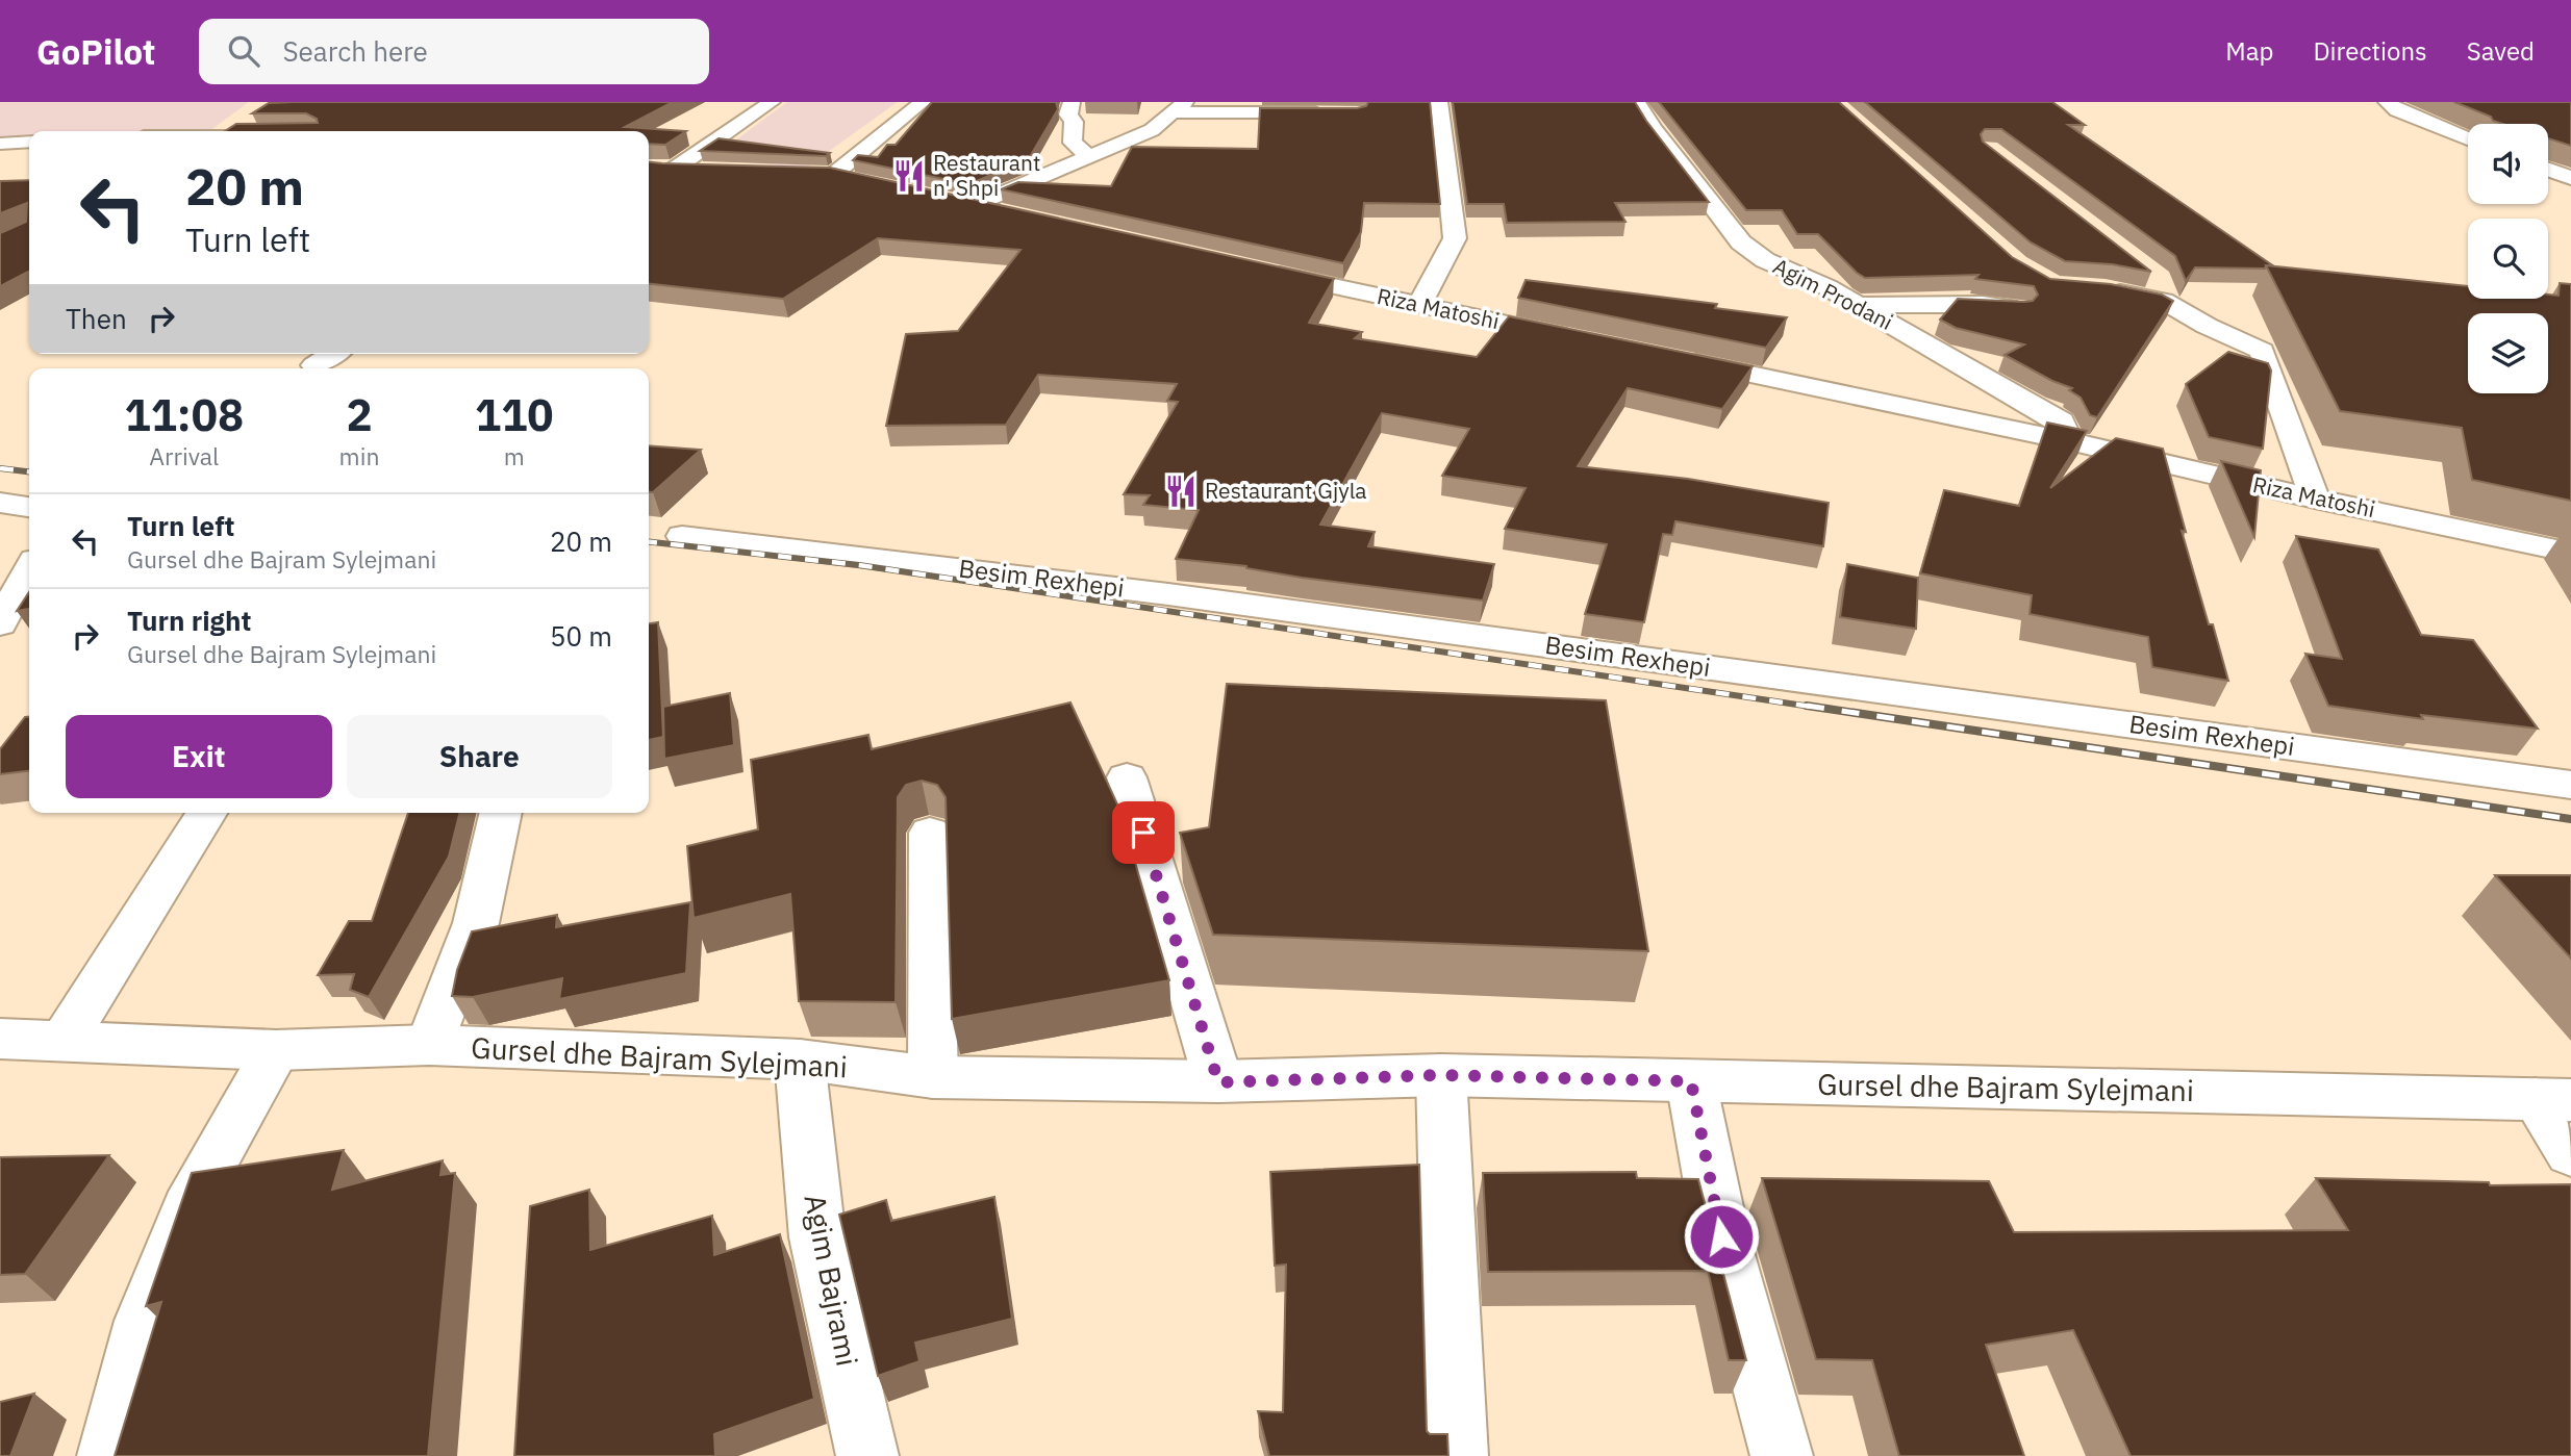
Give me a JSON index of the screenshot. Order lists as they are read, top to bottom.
{
  "streets": {
    "street": [
      "Agim Prodani",
      "Riza Matoshi",
      "Besim Rexhepi",
      "Gursel dhe Bajram Sylejmani",
      "Agim Bajrami"
    ]
  },
  "crossings": [
    ["Agim Prodani", "Riza Matoshi"],
    ["Gursel dhe Bajram Sylejmani", "Agim Bajrami"]
  ],
  "places": {
    "restaurant": ["Restaurant n' Shpi", "Restaurant Gjyla"]
  },
  "page": {
    "header": "GoPilot",
    "search": "Search here",
    "nav": ["Map", "Directions", "Saved"],
    "turn": ["20 m", "Turn left"],
    "then": "Then",
    "eta": [
      "11:08",
      "Arrival",
      "2",
      "min",
      "110",
      "m"
    ],
    "list": [
      {
        "name": "Turn left",
        "note": "Gursel dhe Bajram Sylejmani",
        "value": "20 m"
      },
      {
        "name": "Turn right",
        "note": "Gursel dhe Bajram Sylejmani",
        "value": "50 m"
      }
    ],
    "buttons": ["Exit", "Share"]
  }
}
